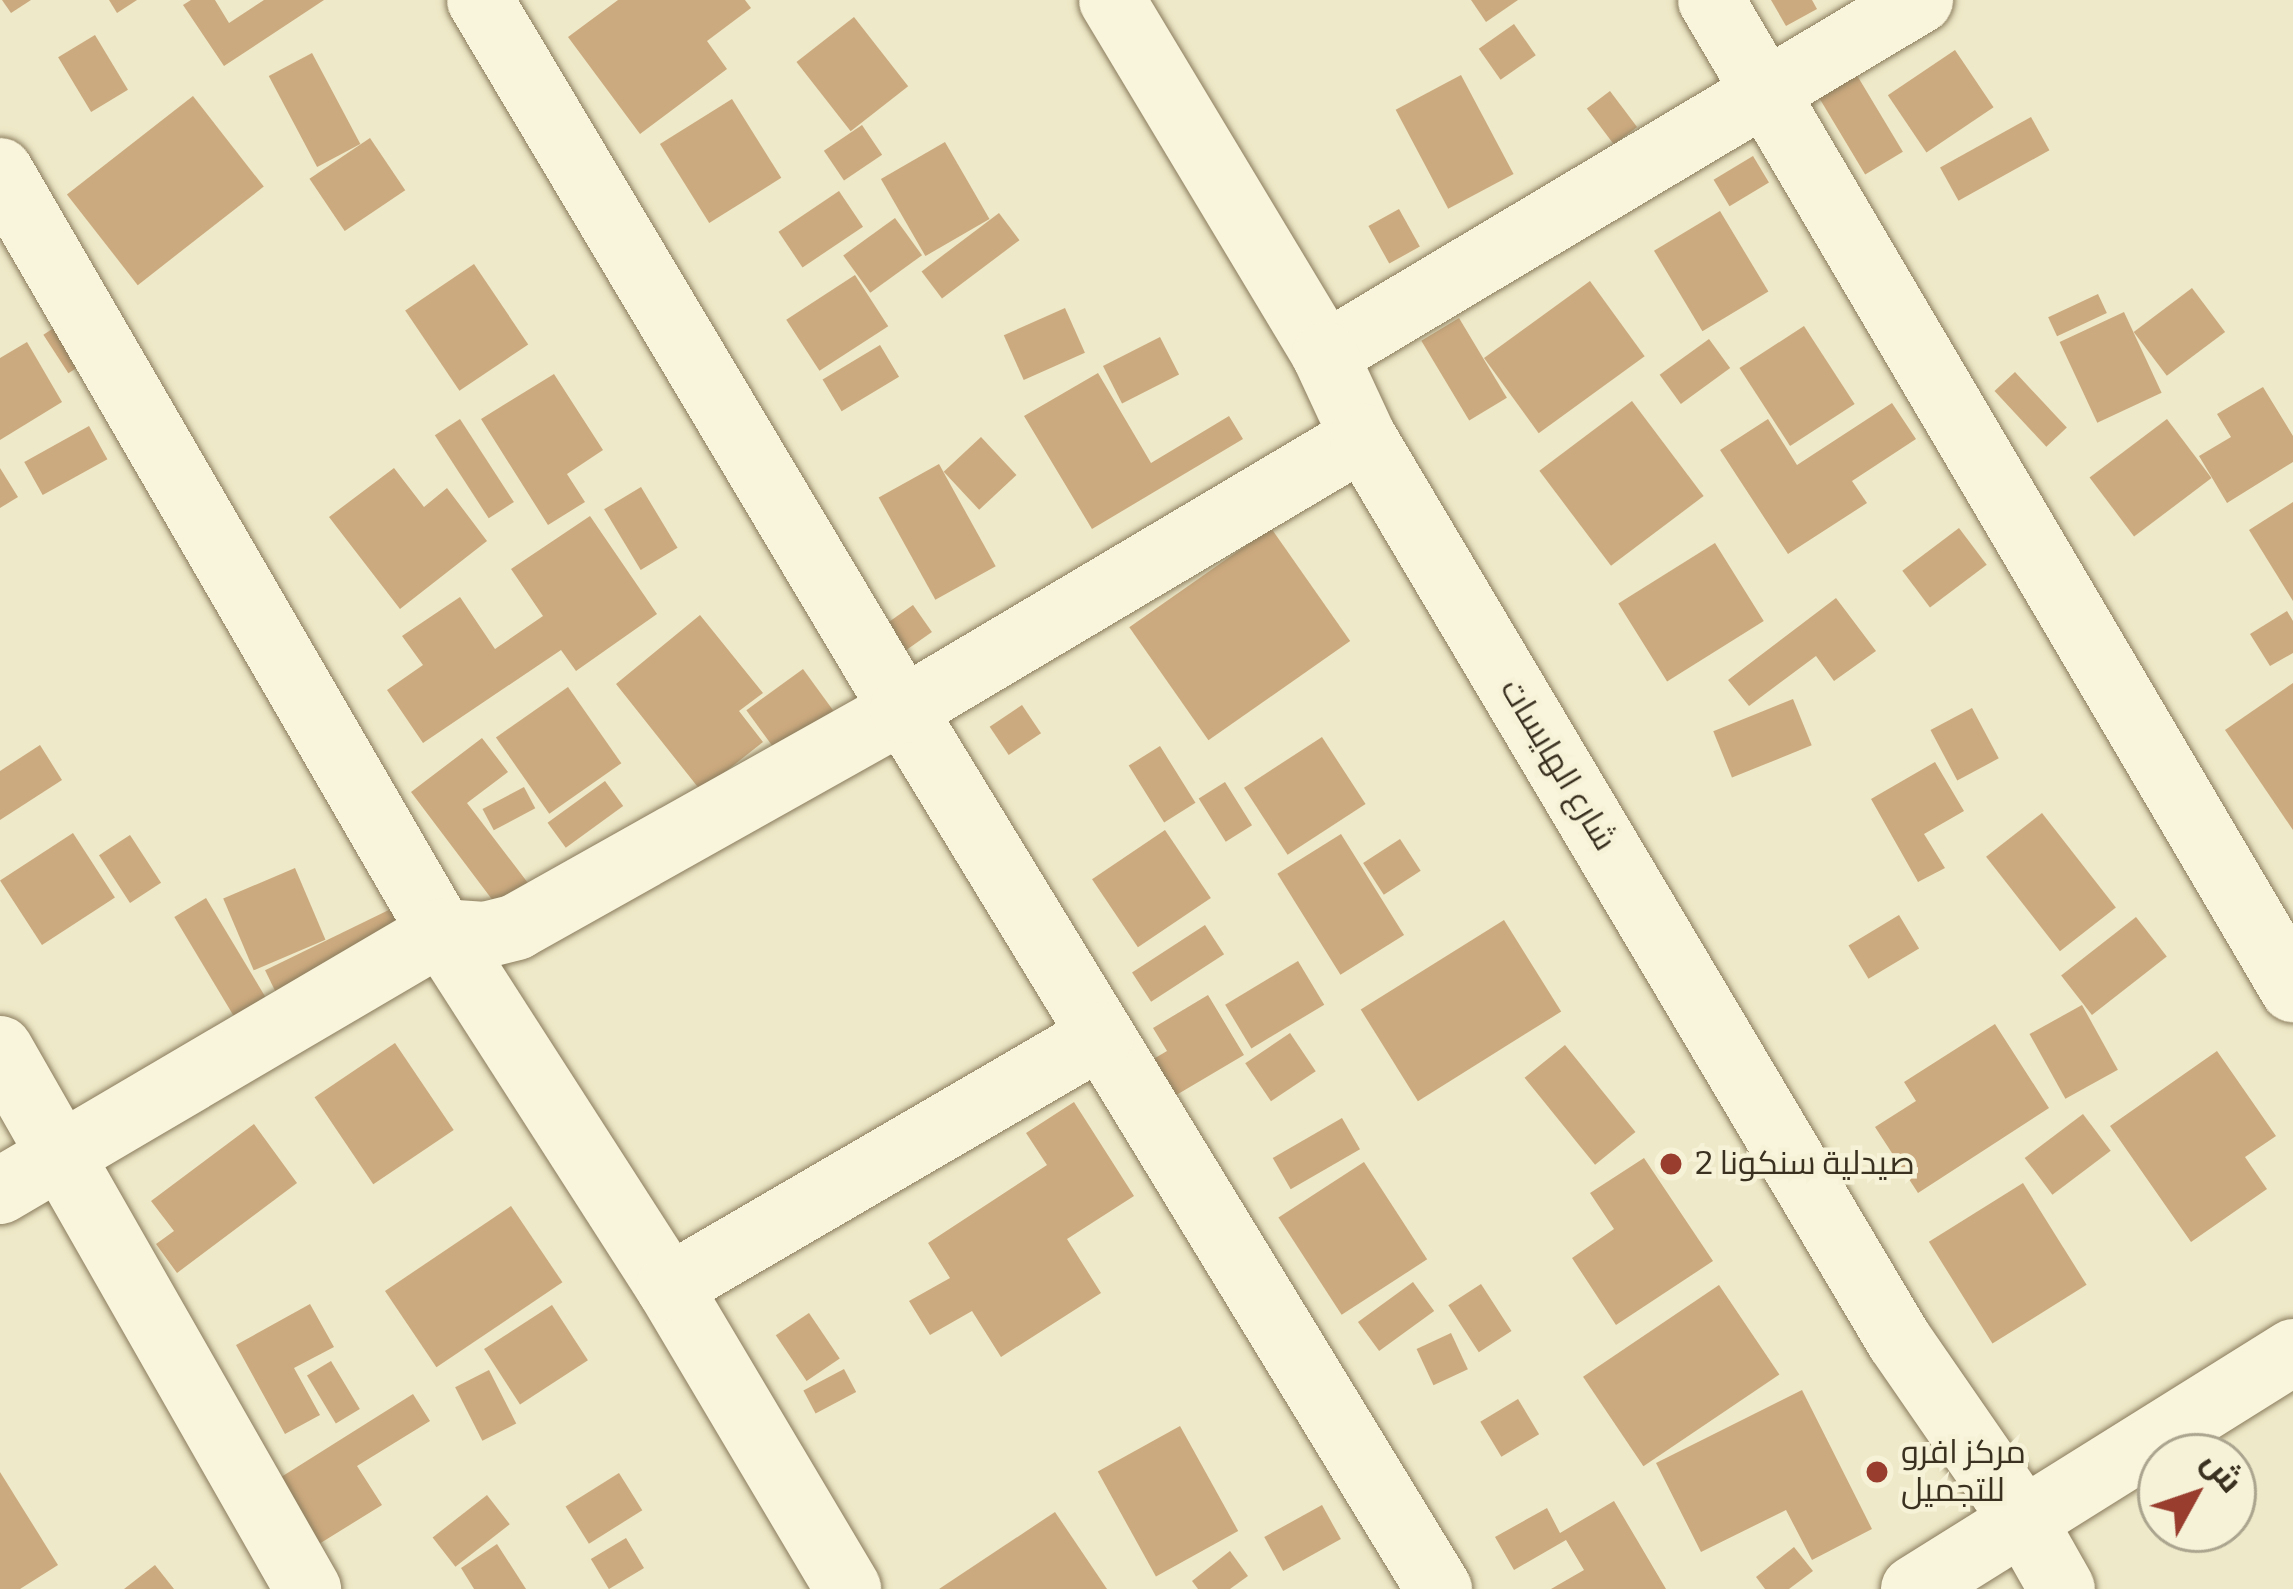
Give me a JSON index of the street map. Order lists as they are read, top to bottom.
{
  "streets": {
    "street": ["شارع الهايسات"]
  },
  "places": ["صيدلية سنكونا 2", "مركز افرو للتجميل"],
  "north": "top right"
}
